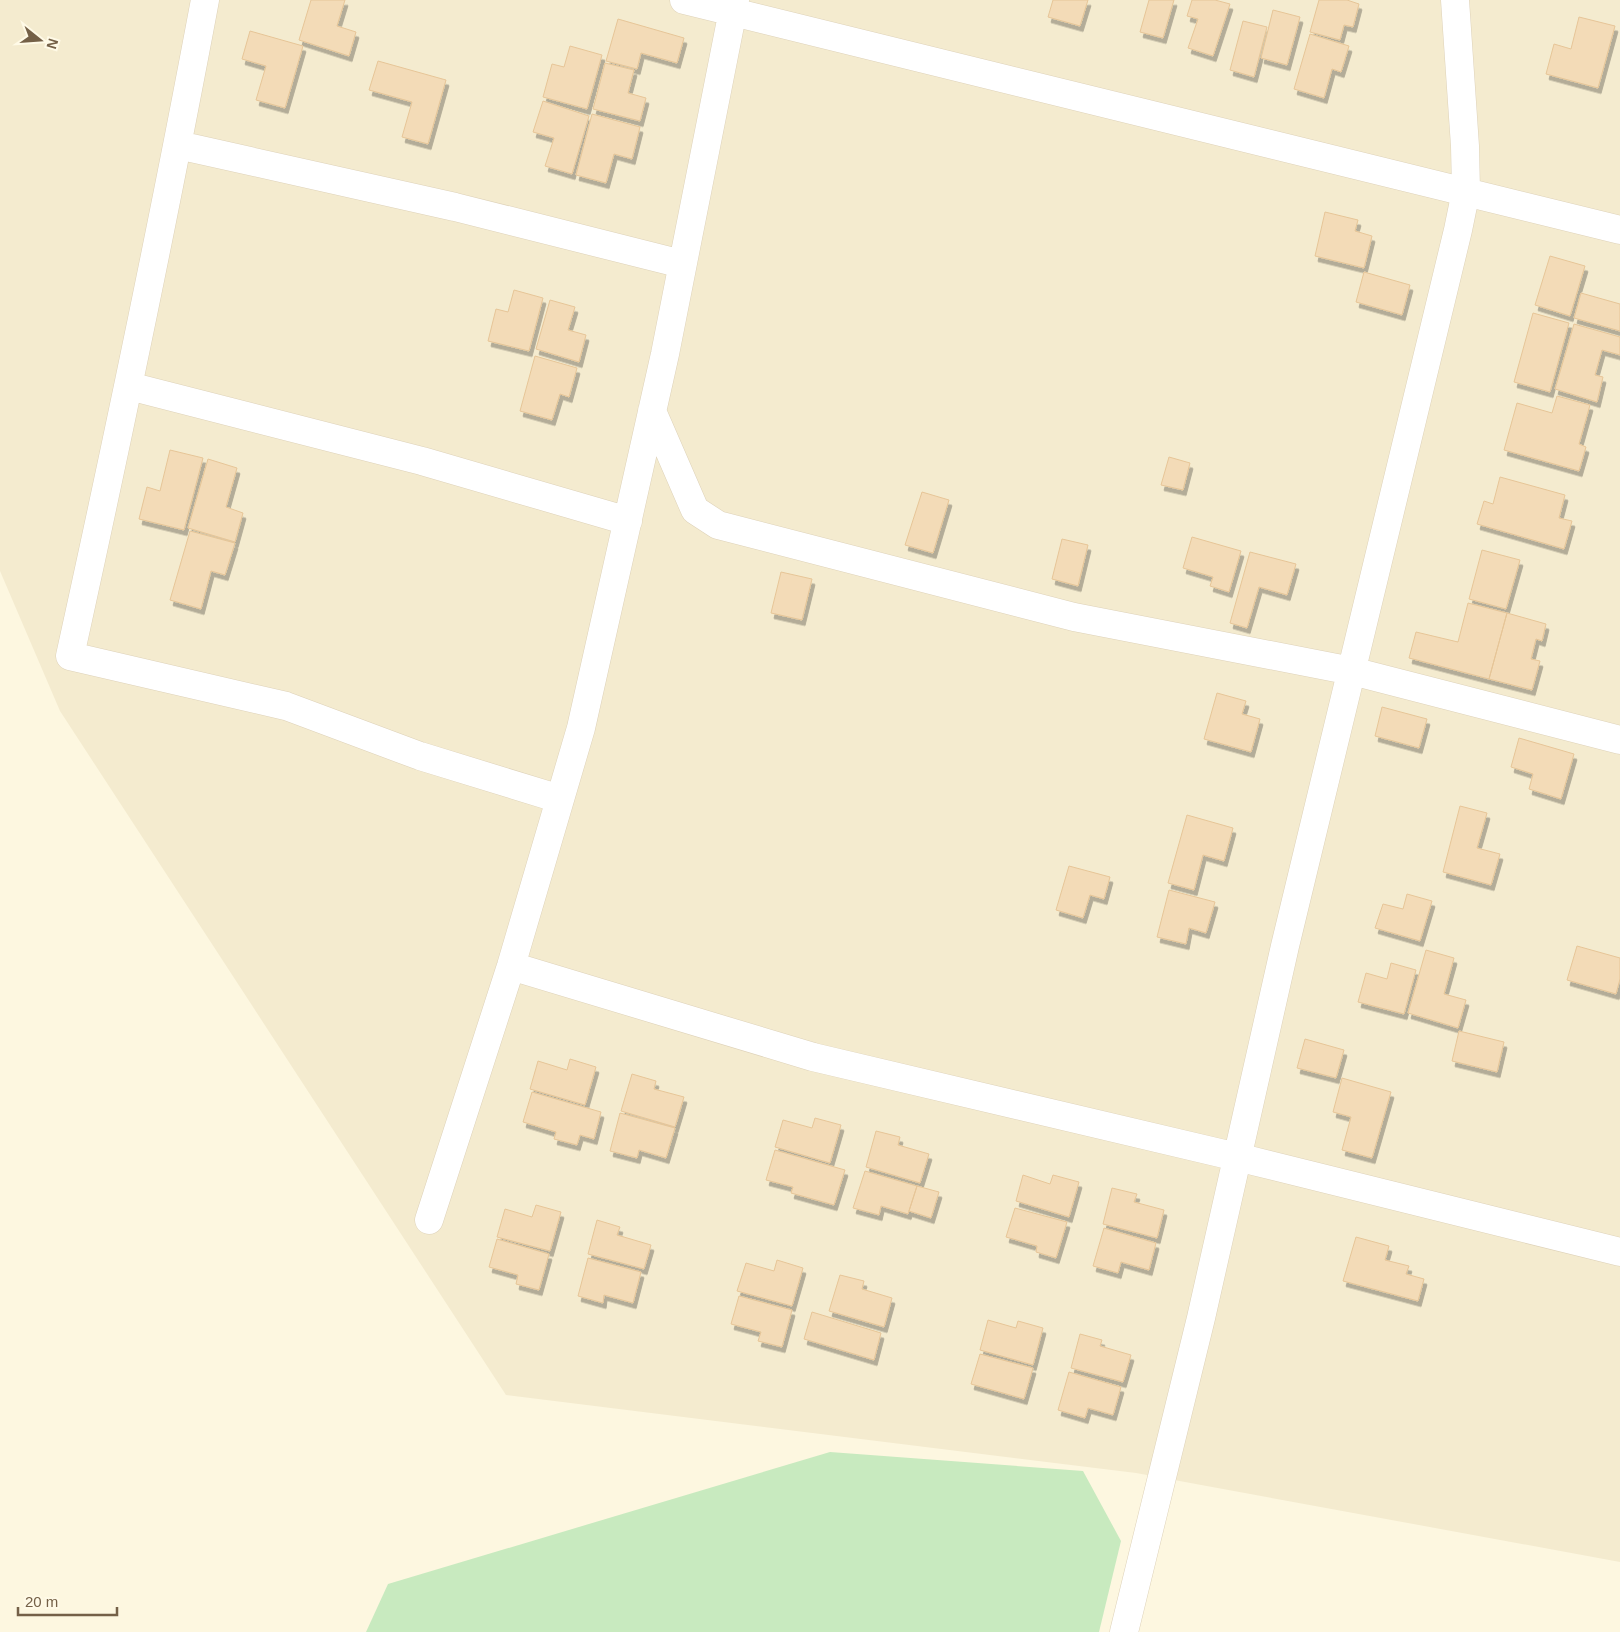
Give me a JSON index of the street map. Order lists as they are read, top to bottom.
{
  "scale_bar": "20 m",
  "north": "right"
}
